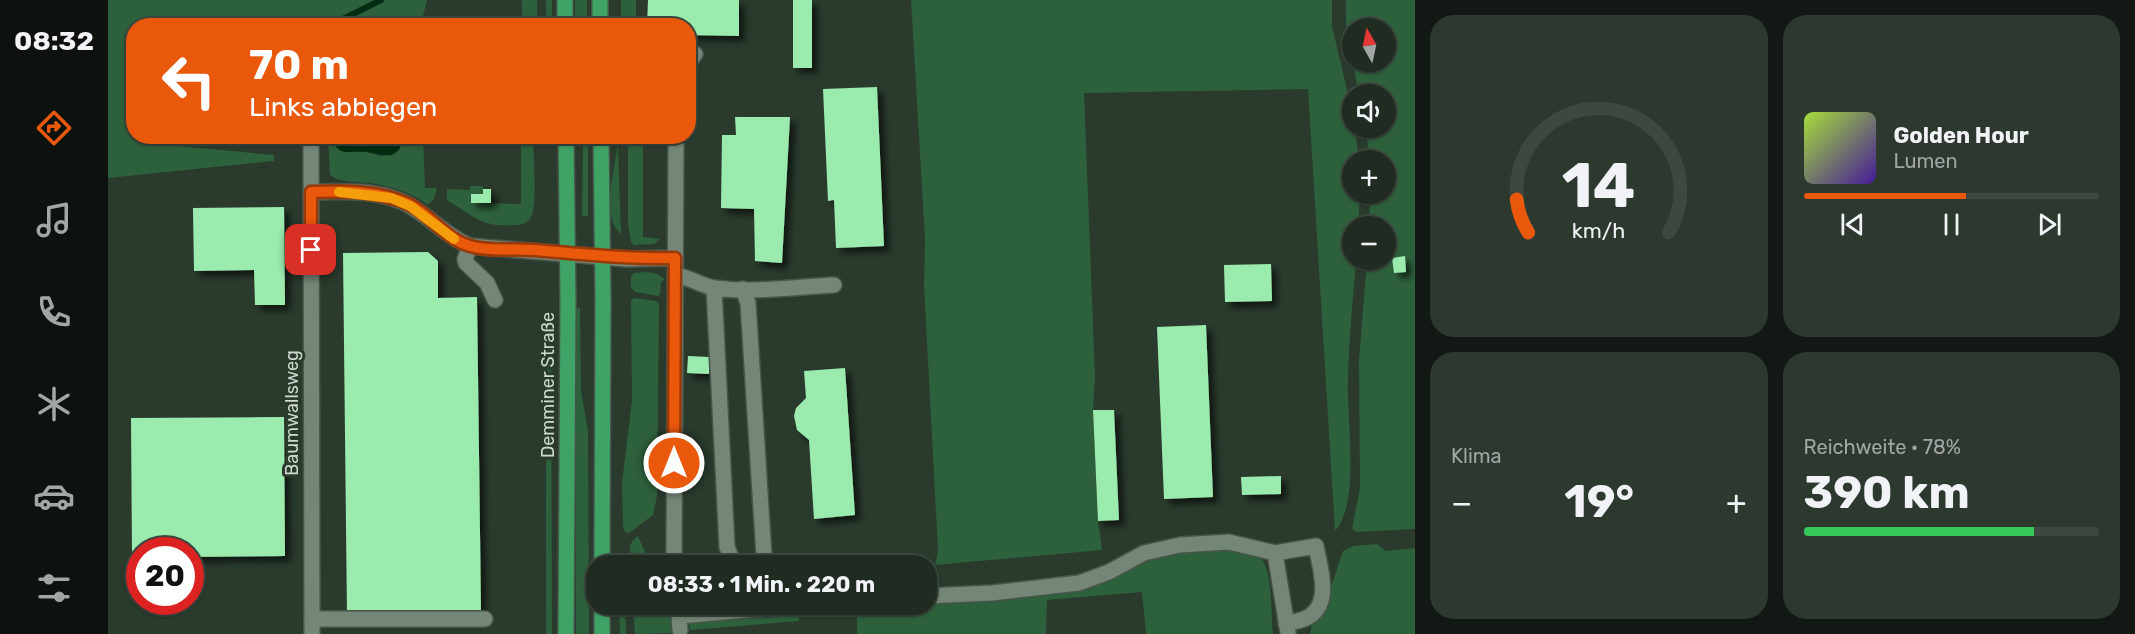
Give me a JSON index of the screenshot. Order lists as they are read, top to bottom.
{
  "streets": {
    "main road": ["Demminer Straße"],
    "street": ["Baumwallsweg"]
  },
  "north": "top",
  "page": {
    "tabs": "08:32",
    "map_buttons": ["+", "−"],
    "turn": ["70 m", "Links abbiegen"],
    "song": ["Golden Hour", "Lumen"],
    "tile": [
      "Klima",
      ["Reichweite · 78%", "390 km"]
    ],
    "heat": ["−", "19°", "+"],
    "limit": "20",
    "trip": "08:33 · 1 Min. · 220 m",
    "gauge": ["14", "km/h"]
  }
}
